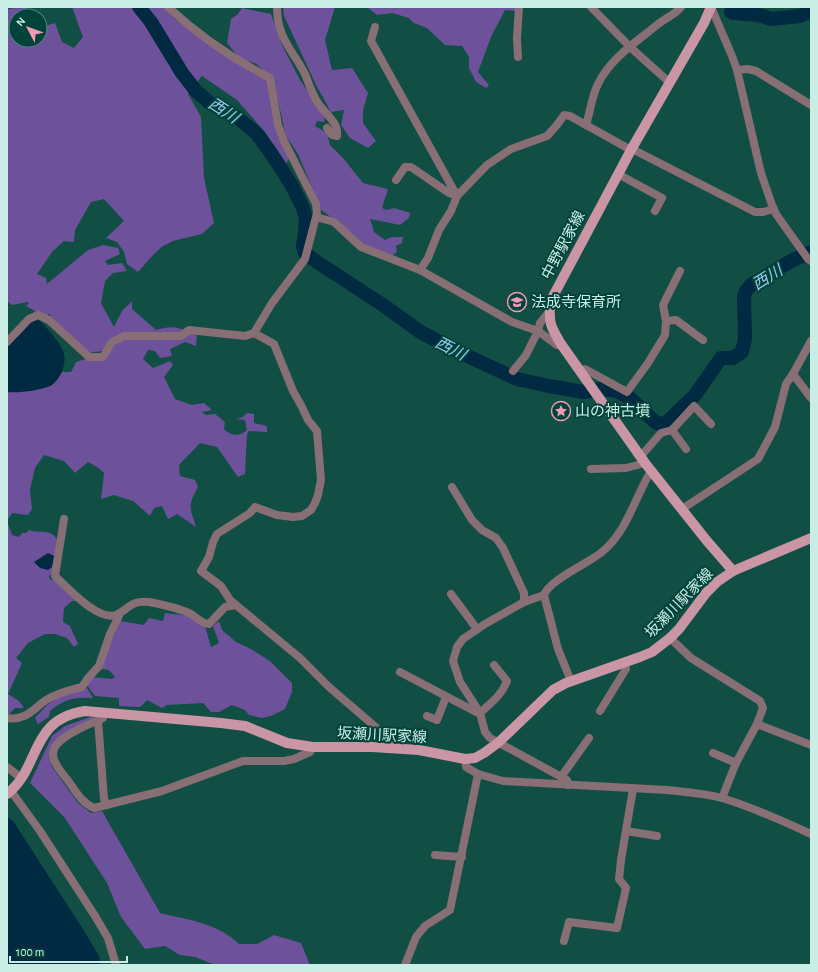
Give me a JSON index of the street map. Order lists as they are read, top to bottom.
{
  "streets": {
    "main road": ["中野駅家線", "坂瀬川駅家線"]
  },
  "crossings": [
    ["中野駅家線", "坂瀬川駅家線"]
  ],
  "water": ["西川"],
  "places": {
    "school or university": ["法成寺保育所"],
    "place": ["山の神古墳"]
  },
  "scale_bar": "100 m",
  "north": "top left"
}
